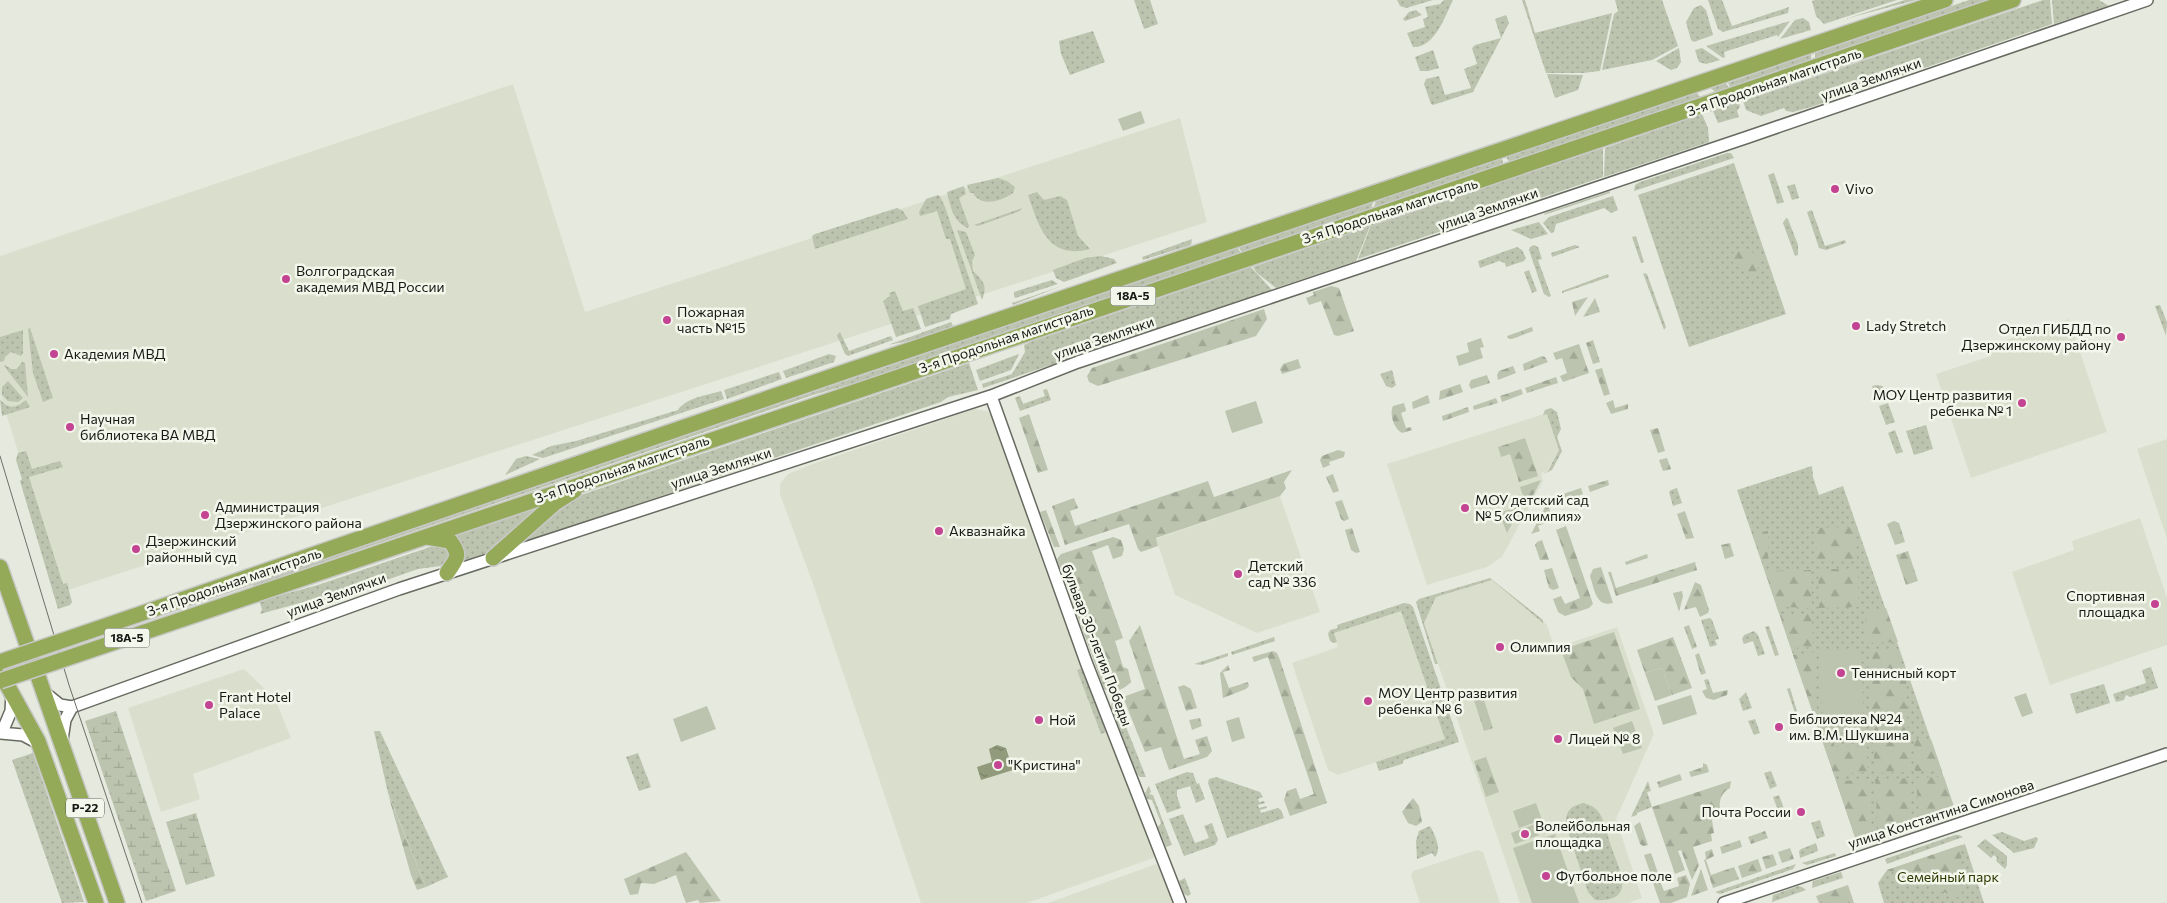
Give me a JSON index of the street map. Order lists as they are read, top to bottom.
{
  "streets": {
    "highway": ["3-я Продольная магистраль", "18А-5", "Р-22"],
    "main road": ["улица Землячки", "бульвар 30-летия Победы", "улица Константина Симонова"]
  },
  "crossings": [
    ["улица Землячки", "бульвар 30-летия Победы"]
  ],
  "parks": ["Семейный парк"],
  "places": [
    "Vivo",
    "Волгоградская академия МВД России",
    "Пожарная часть №15",
    "Lady Stretch",
    "Отдел ГИБДД по Дзержинскому району",
    "Академия МВД",
    "МОУ Центр развития ребенка № 1",
    "Научная библиотека ВА МВД",
    "МОУ детский сад № 5 «Олимпия»",
    "Администрация Дзержинского района",
    "Аквазнайка",
    "Дзержинский районный суд",
    "Детский сад № 336",
    "Спортивная площадка",
    "Олимпия",
    "Теннисный корт",
    "МОУ Центр развития ребенка № 6",
    "Frant Hotel Palace",
    "Ной",
    "Библиотека №24 им. В.М. Шукшина",
    "Лицей № 8",
    "\"Кристина\"",
    "Почта России",
    "Волейбольная площадка",
    "Футбольное поле"
  ]
}
